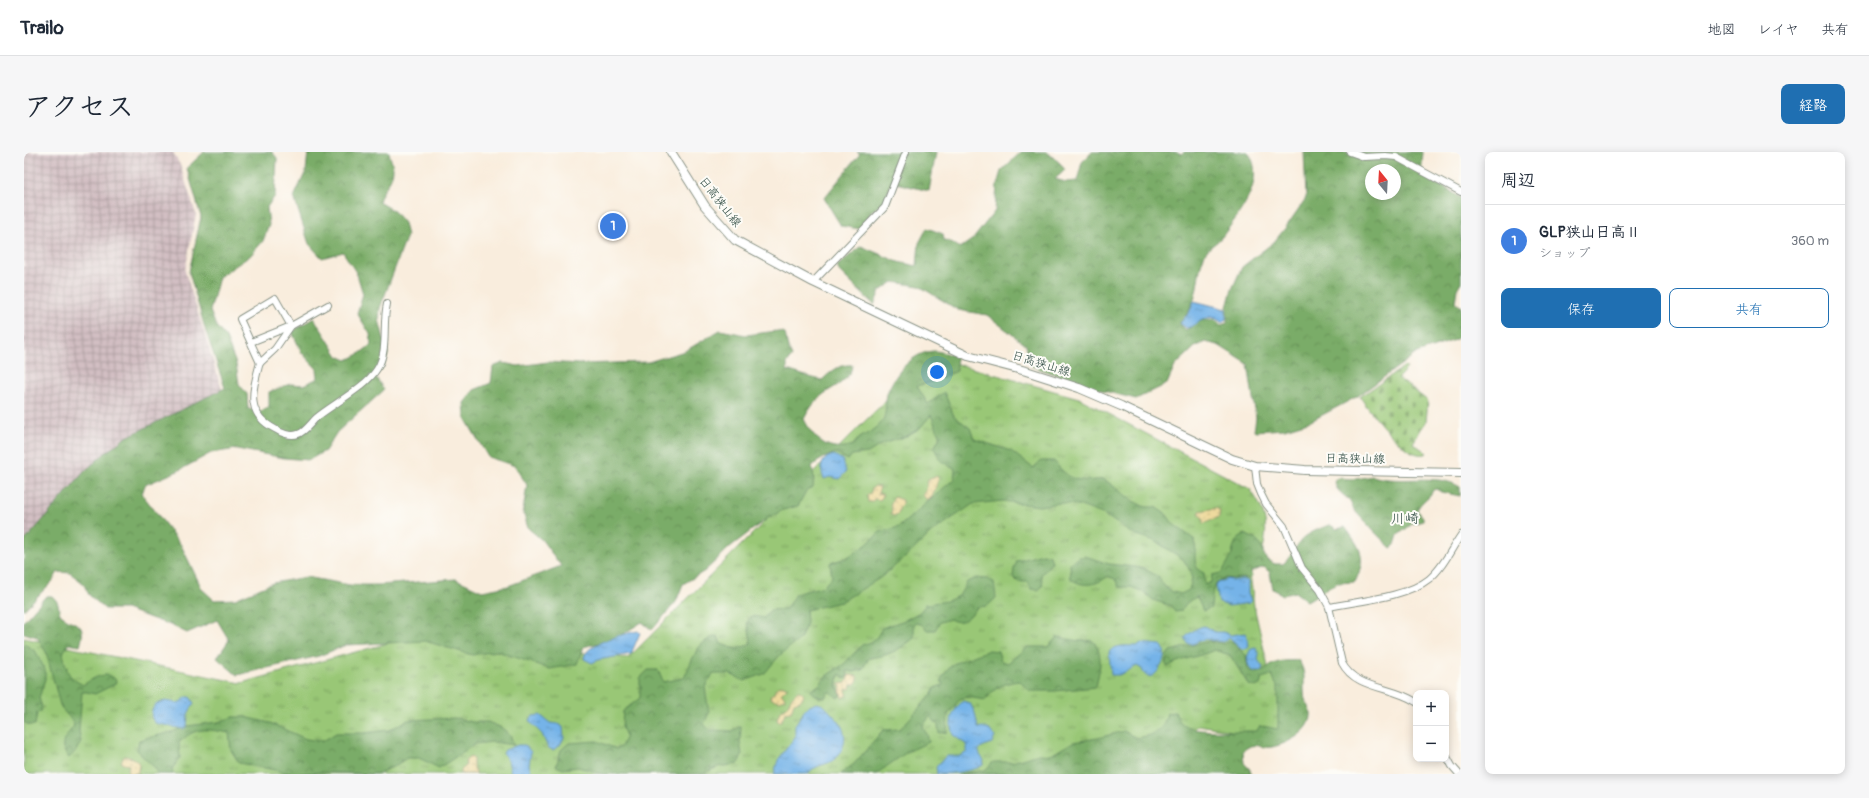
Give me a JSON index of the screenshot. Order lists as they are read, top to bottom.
{
  "streets": {
    "main road": ["日高狭山線"]
  },
  "districts": ["川崎"],
  "north": "top",
  "page": {
    "header": "Trailo",
    "nav": ["地図", "レイヤ", "共有"],
    "title": "アクセス",
    "buttons": [
      "経路",
      ["保存", "共有"]
    ],
    "heading": "周辺",
    "list": [
      {
        "mark": "1",
        "name": "GLP狭山日高Ⅱ",
        "note": "ショップ",
        "value": "360 m"
      }
    ],
    "pins": "1",
    "map_buttons": ["+", "−"]
  }
}
